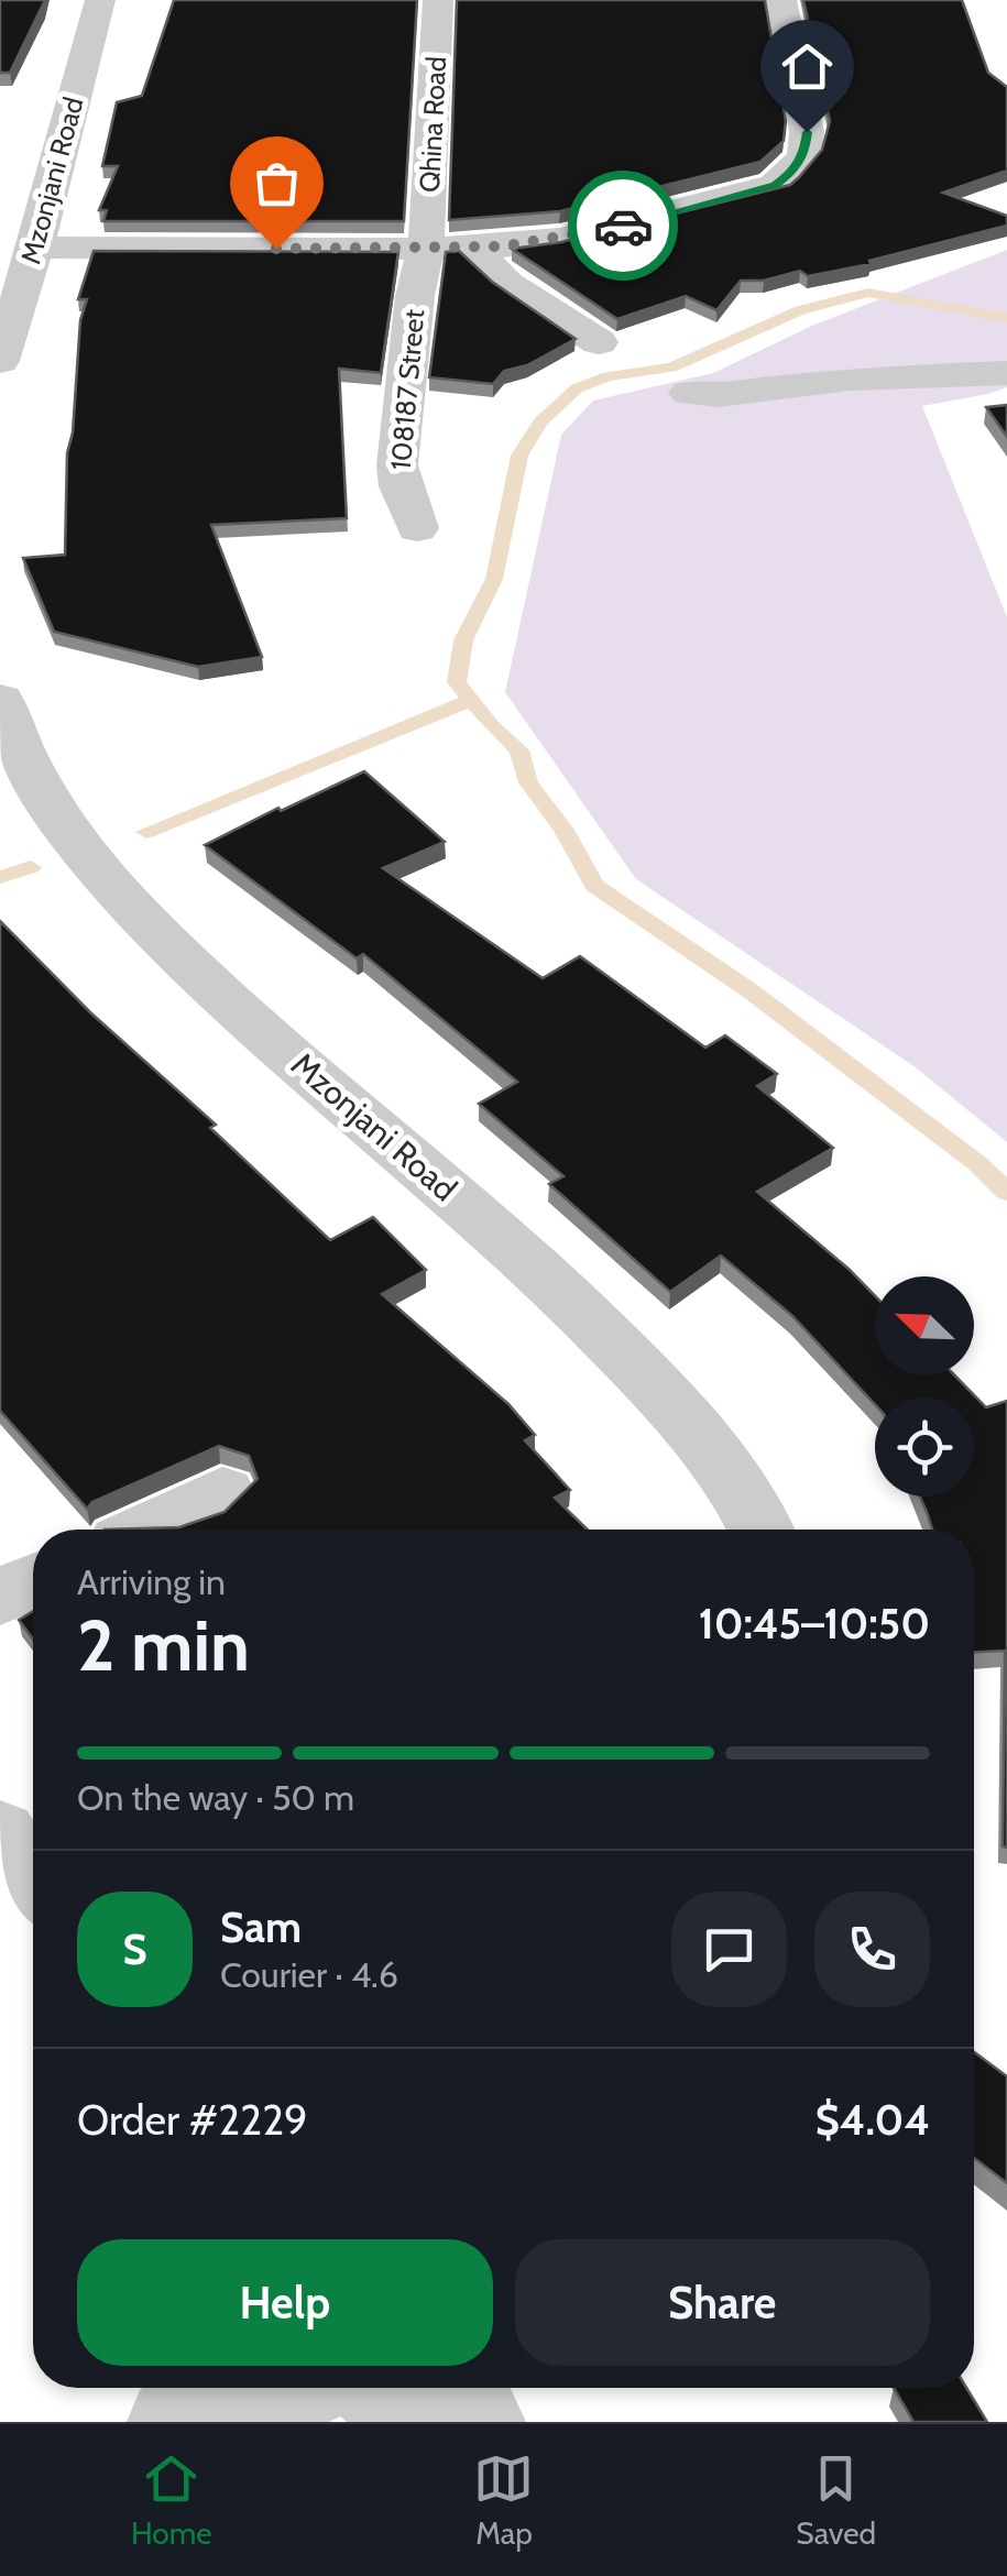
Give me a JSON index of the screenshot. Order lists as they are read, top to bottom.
{
  "streets": {
    "street": ["Qhina Road", "Mzonjani Road", "108187 Street"]
  },
  "crossings": [
    ["Qhina Road", "108187 Street"]
  ],
  "north": "top left",
  "page": {
    "heading": ["2 min", "Arriving in", "10:45–10:50"],
    "panel": [
      "Sam",
      "Courier · 4.6",
      "Order #2229",
      "$4.04"
    ],
    "bar": "On the way · 50 m",
    "round": "S",
    "buttons": ["Help", "Share"],
    "tabs": ["Home", "Map", "Saved"]
  }
}
